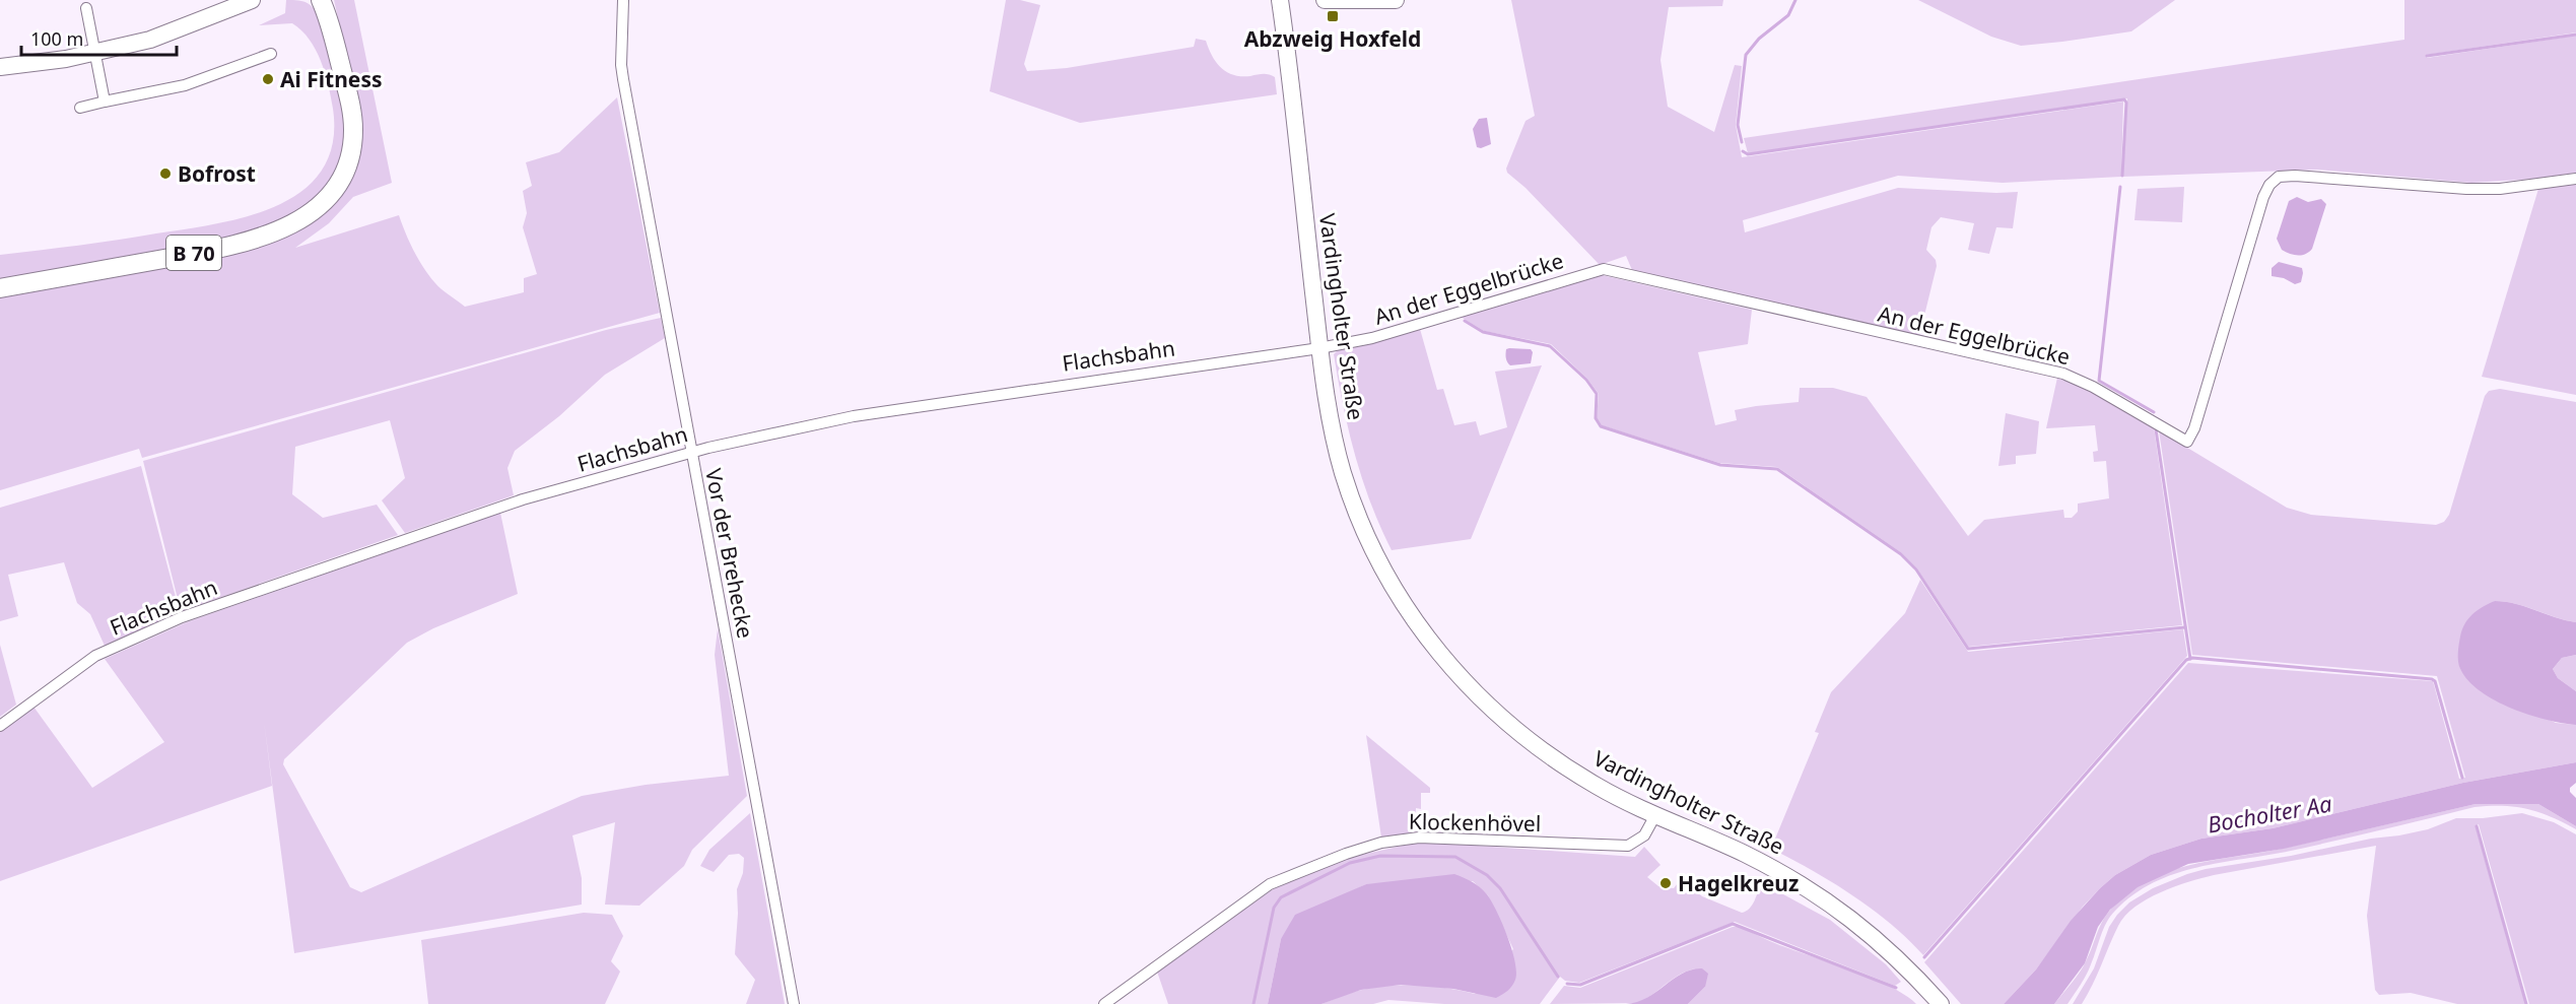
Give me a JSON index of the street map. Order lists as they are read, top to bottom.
{
  "streets": {
    "main road": ["B 70"],
    "street": [
      "An der Eggelbrücke",
      "Vardingholter Straße",
      "Flachsbahn",
      "Vor der Brehecke",
      "Klockenhövel"
    ]
  },
  "crossings": [
    ["An der Eggelbrücke", "Vardingholter Straße"],
    ["An der Eggelbrücke", "Flachsbahn"],
    ["Vardingholter Straße", "Flachsbahn"],
    ["Vardingholter Straße", "Klockenhövel"],
    ["Flachsbahn", "Vor der Brehecke"]
  ],
  "water": ["Bocholter Aa"],
  "places": {
    "transit": ["Abzweig Hoxfeld"],
    "other": ["Ai Fitness", "Bofrost", "Hagelkreuz"]
  },
  "scale_bar": "100 m"
}
